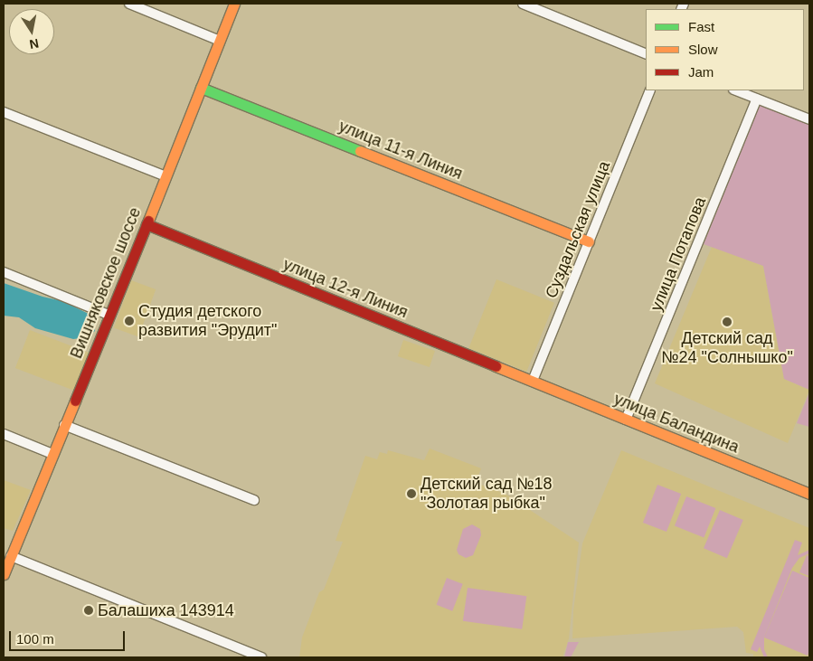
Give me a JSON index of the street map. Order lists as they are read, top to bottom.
{
  "streets": {
    "street": [
      "улица 11-я Линия",
      "Суздальская улица",
      "улица Потапова",
      "Вишняковское шоссе",
      "улица 12-я Линия",
      "улица Баландина"
    ]
  },
  "crossings": [
    ["улица 11-я Линия", "Суздальская улица"],
    ["улица 11-я Линия", "Вишняковское шоссе"],
    ["Суздальская улица", "улица 12-я Линия"],
    ["Суздальская улица", "улица Баландина"],
    ["улица Потапова", "улица Баландина"],
    ["Вишняковское шоссе", "улица 12-я Линия"],
    ["улица 12-я Линия", "улица Баландина"]
  ],
  "places": [
    "Студия детского развития \"Эрудит\"",
    "Детский сад №24 \"Солнышко\"",
    "Детский сад №18 \"Золотая рыбка\"",
    "Балашиха 143914"
  ],
  "legend": ["Fast", "Slow", "Jam"],
  "scale_bar": "100 m",
  "north": "bottom"
}
